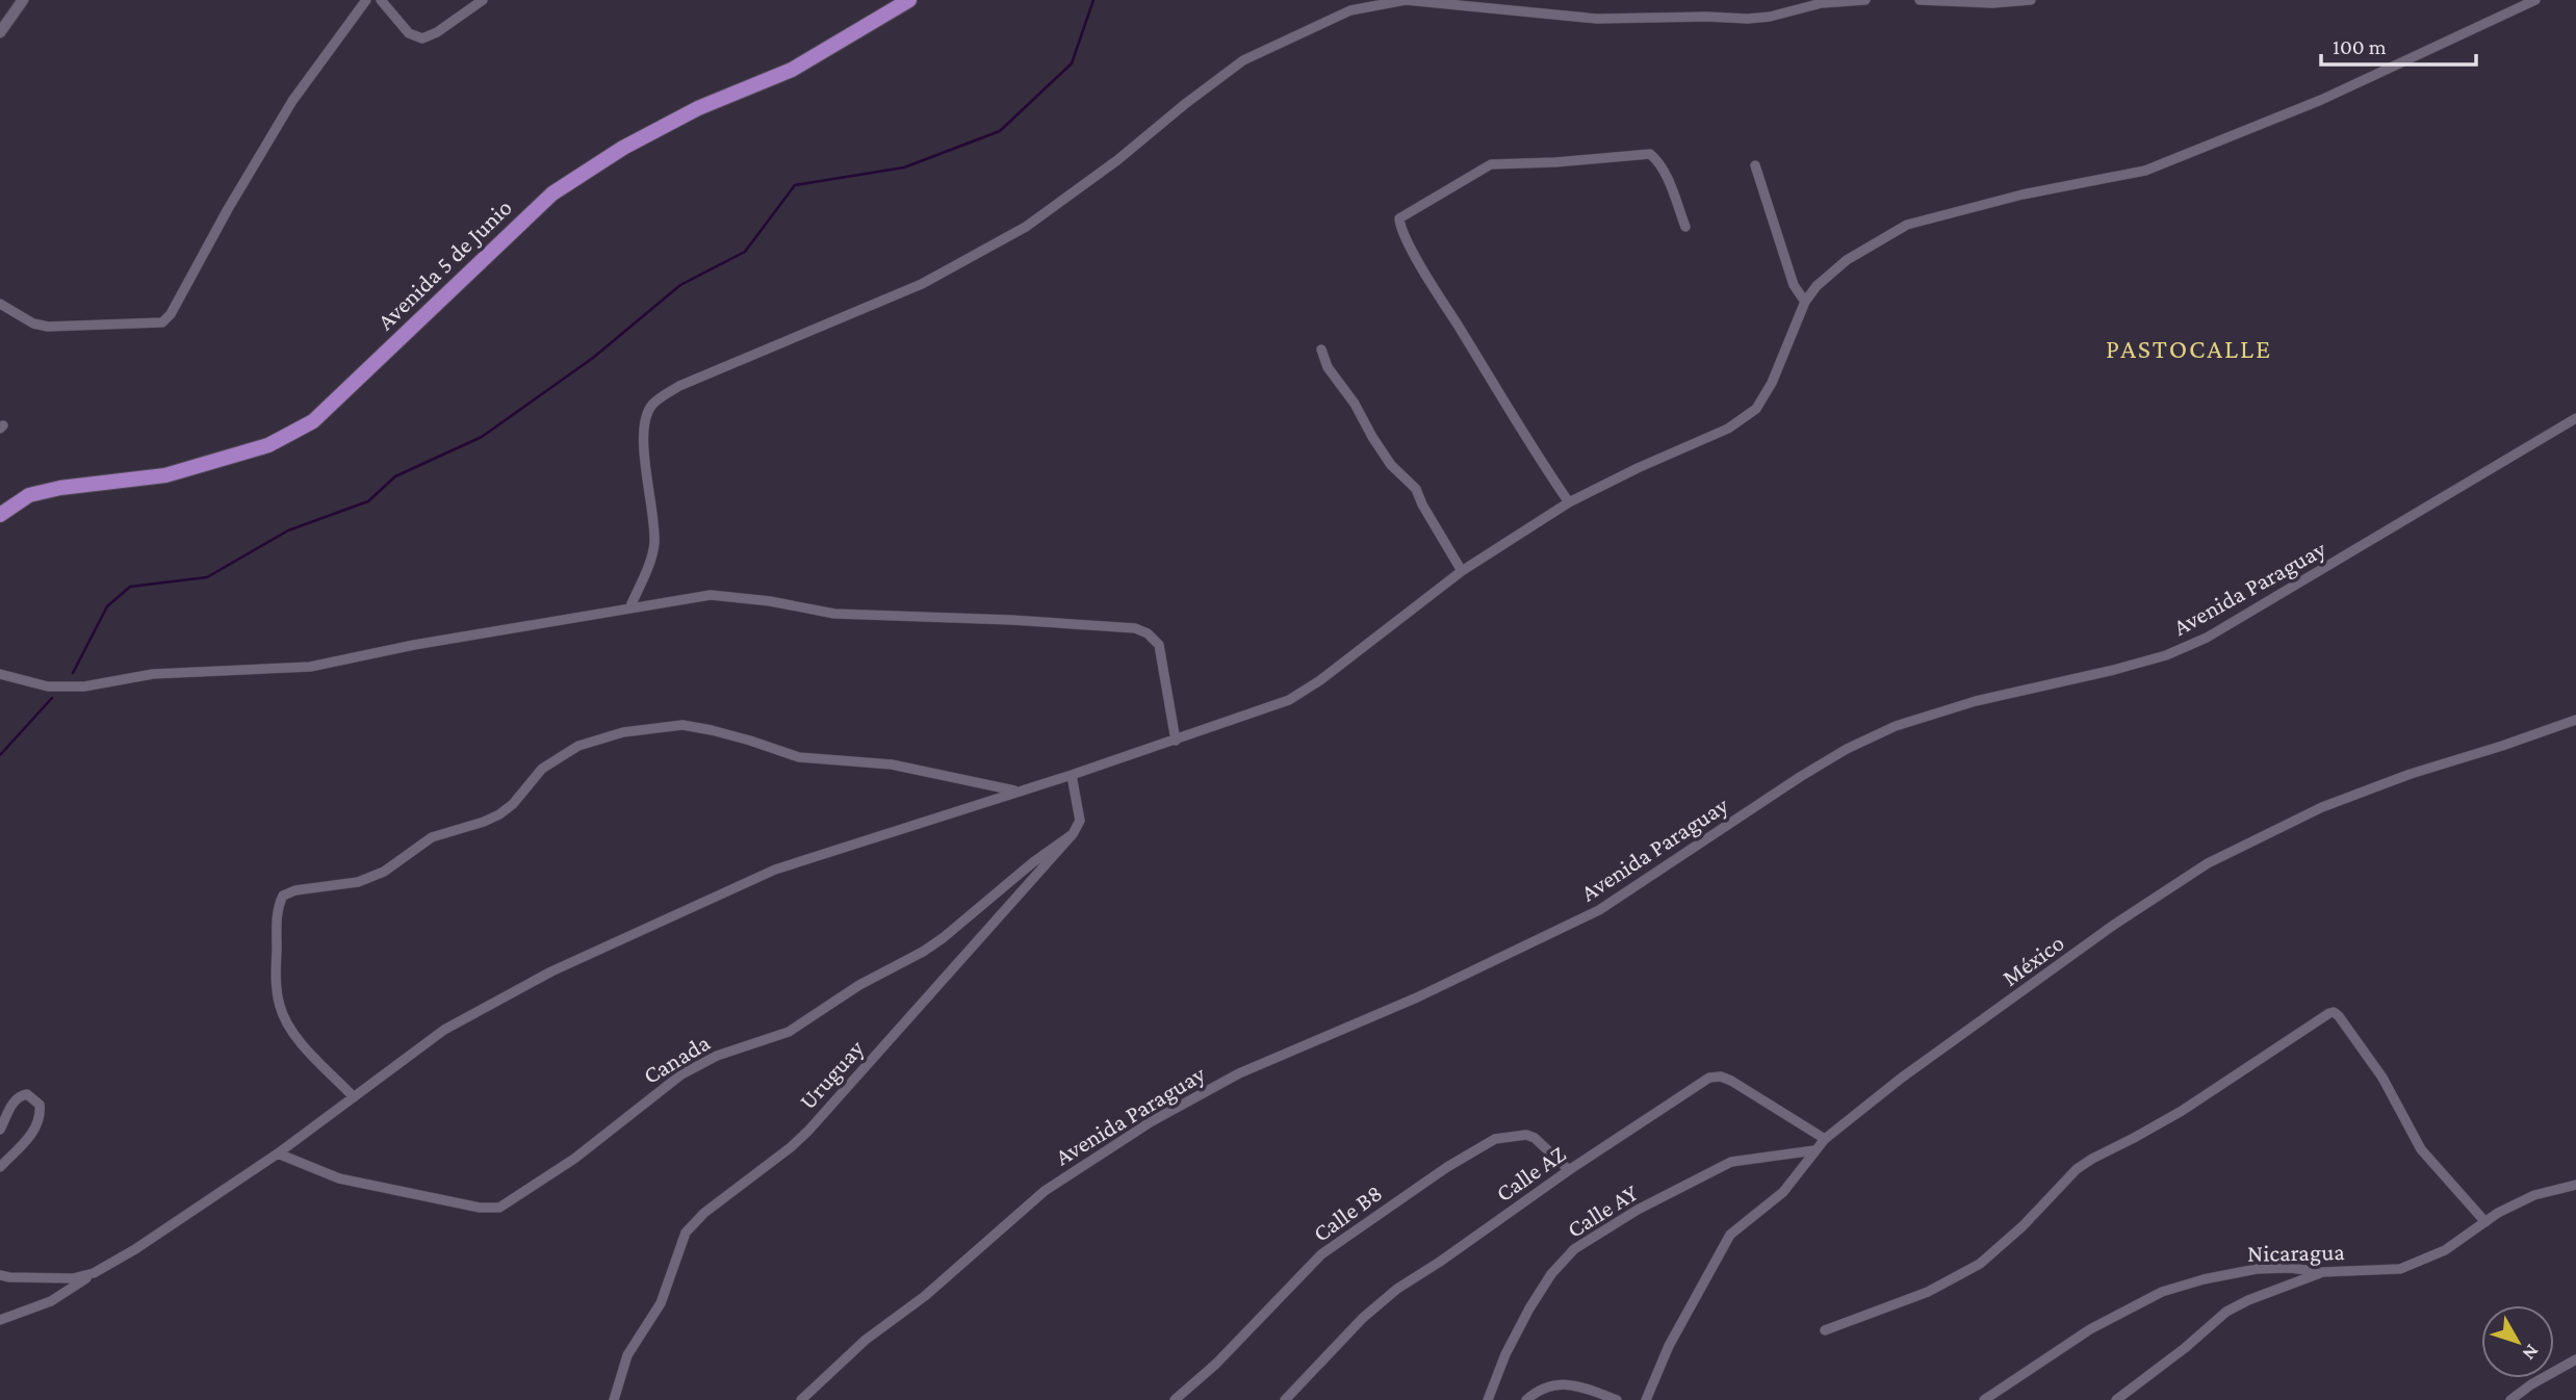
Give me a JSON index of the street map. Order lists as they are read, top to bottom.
{
  "streets": {
    "main road": ["Avenida 5 de Junio"],
    "street": [
      "Avenida Paraguay",
      "México",
      "Canada",
      "Uruguay",
      "Calle AZ",
      "Calle AY",
      "Calle B8",
      "Nicaragua"
    ]
  },
  "crossings": [
    ["México", "Calle AZ"],
    ["México", "Calle AY"],
    ["Canada", "Uruguay"],
    ["Calle AZ", "Calle B8"]
  ],
  "districts": ["PASTOCALLE"],
  "scale_bar": "100 m",
  "north": "bottom right"
}
